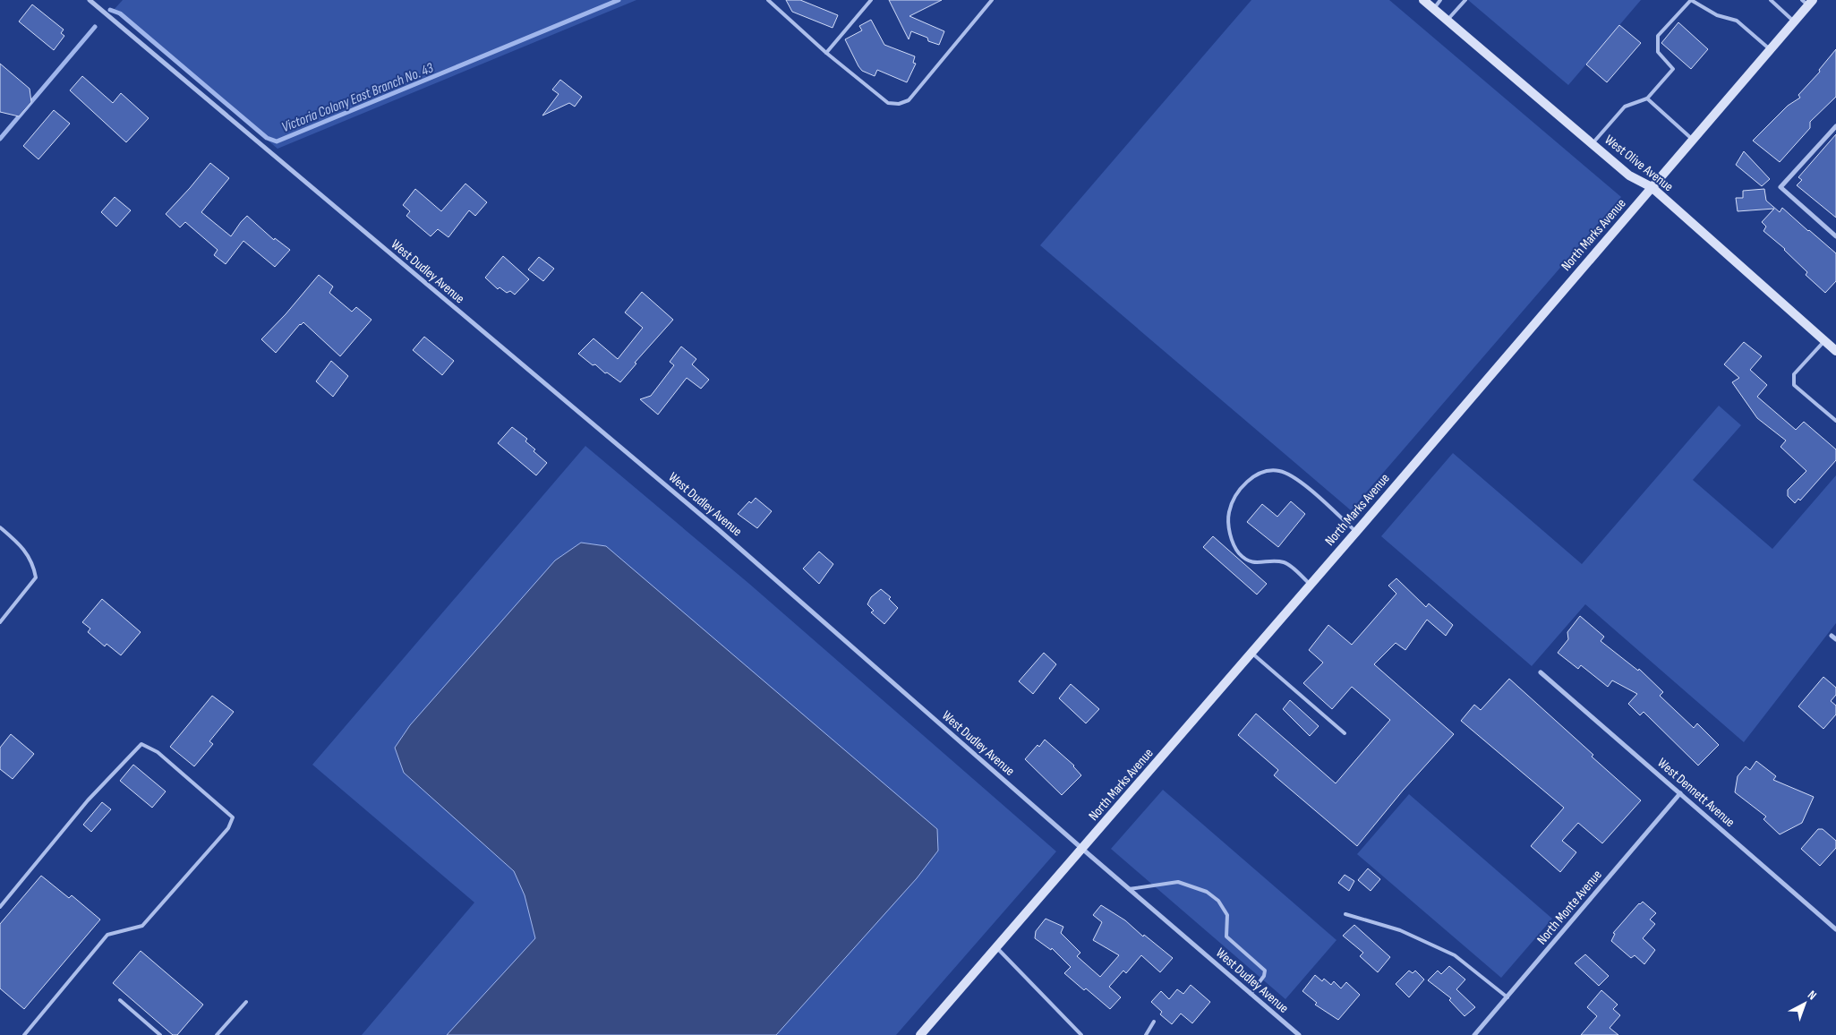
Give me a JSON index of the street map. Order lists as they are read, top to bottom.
{
  "streets": {
    "main road": ["West Olive Avenue", "North Marks Avenue"],
    "street": ["West Dudley Avenue", "West Dennett Avenue", "North Monte Avenue"]
  },
  "crossings": [
    ["West Olive Avenue", "North Marks Avenue"],
    ["North Marks Avenue", "West Dudley Avenue"],
    ["West Dennett Avenue", "North Monte Avenue"]
  ],
  "water": ["Victoria Colony East Branch No. 43"],
  "north": "top right"
}
